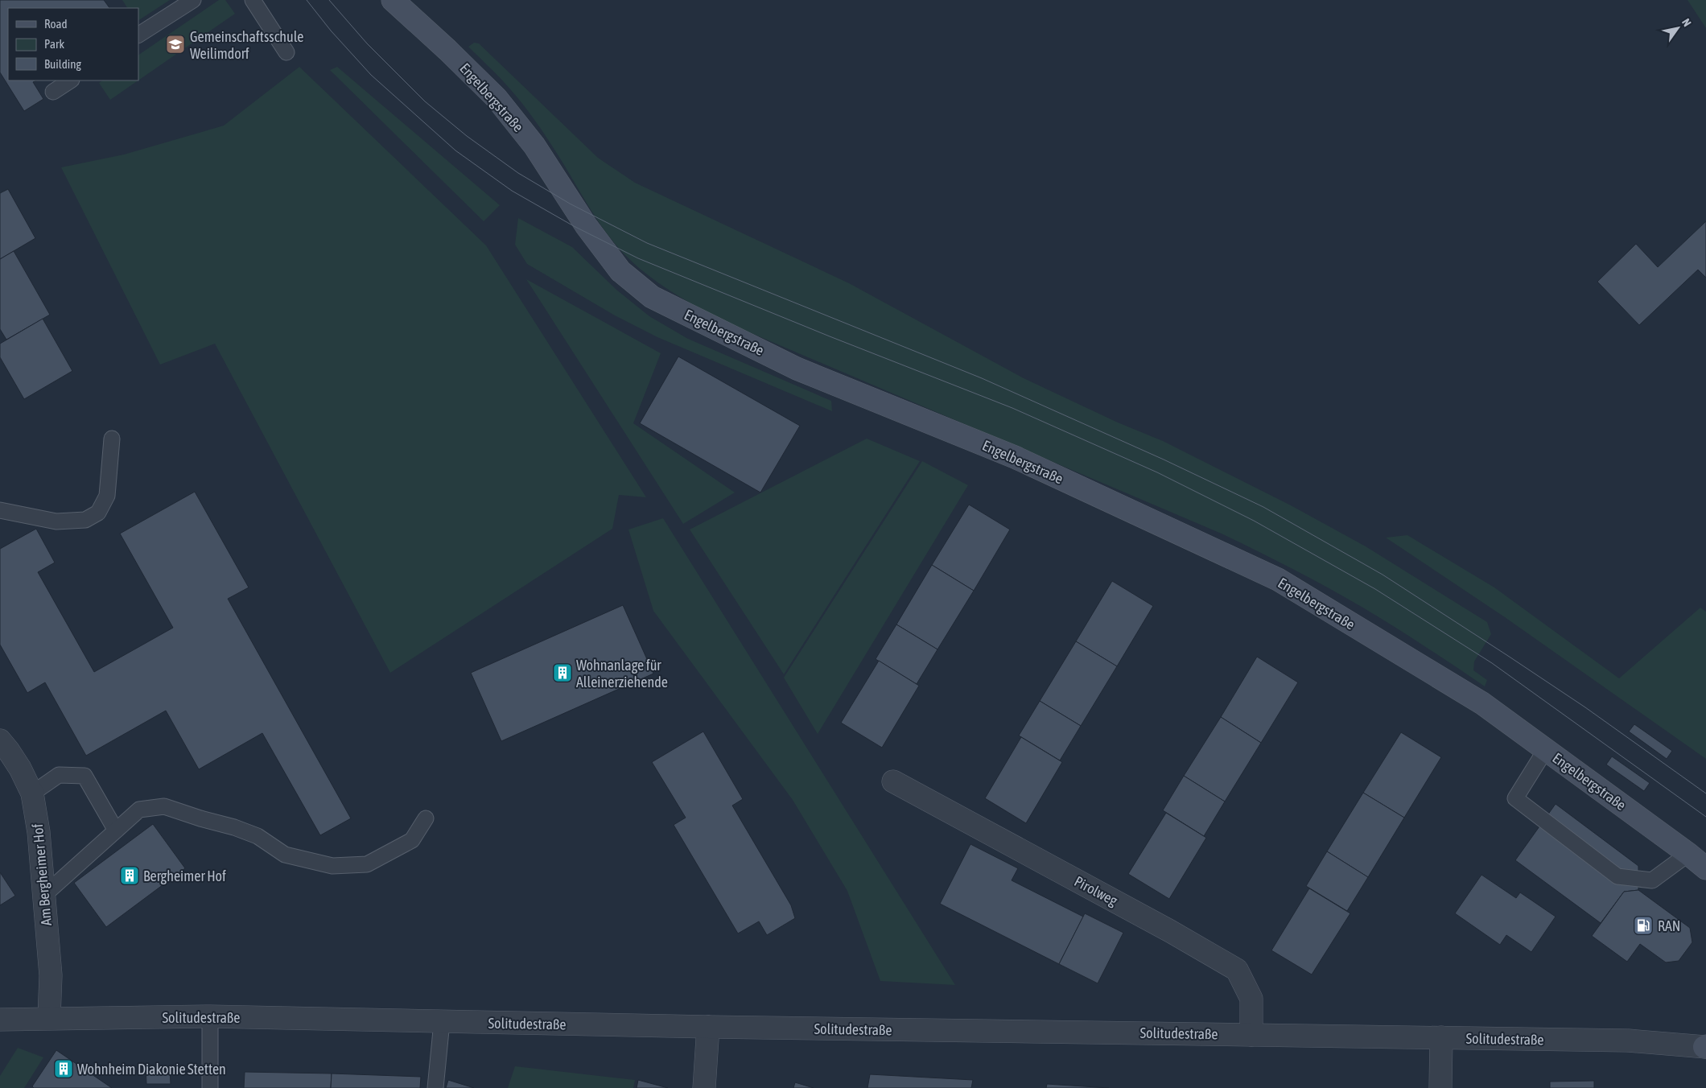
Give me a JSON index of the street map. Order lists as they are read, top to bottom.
{
  "streets": {
    "main road": ["Engelbergstraße"],
    "street": ["Am Bergheimer Hof", "Pirolweg", "Solitudestraße"]
  },
  "crossings": [
    ["Am Bergheimer Hof", "Solitudestraße"],
    ["Pirolweg", "Solitudestraße"]
  ],
  "places": {
    "school or university": ["Gemeinschaftsschule Weilimdorf"],
    "building": ["Wohnanlage für Alleinerziehende", "Bergheimer Hof", "Wohnheim Diakonie Stetten"],
    "fuel station": ["RAN"]
  },
  "legend": ["Road", "Park", "Building"],
  "north": "top right"
}
